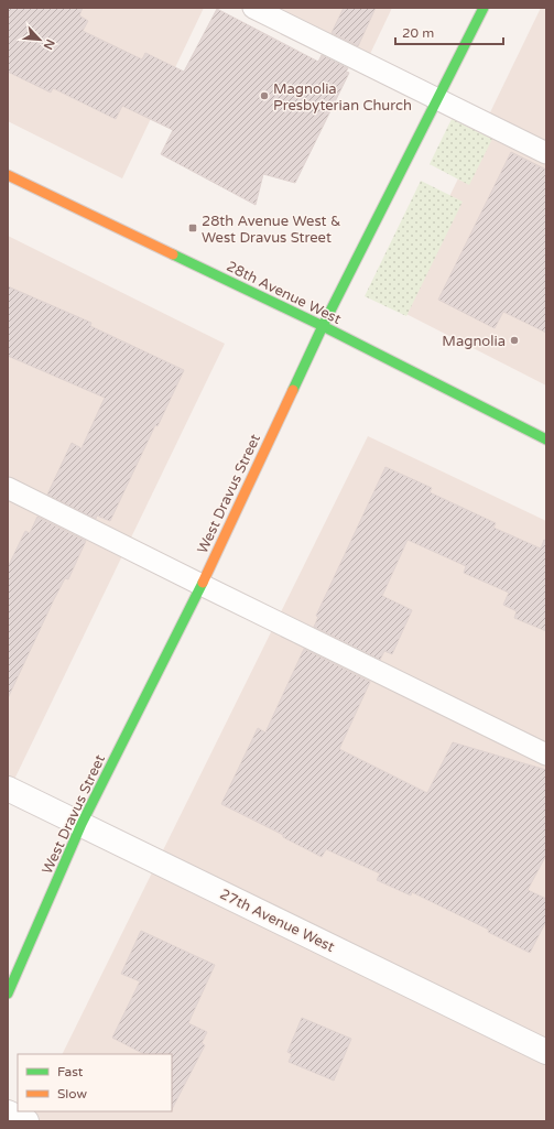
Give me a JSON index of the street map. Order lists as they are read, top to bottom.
{
  "streets": {
    "street": ["28th Avenue West", "West Dravus Street", "27th Avenue West"]
  },
  "crossings": [
    ["28th Avenue West", "West Dravus Street"],
    ["West Dravus Street", "27th Avenue West"]
  ],
  "places": {
    "other": ["Magnolia Presbyterian Church", "Magnolia"],
    "transit": ["28th Avenue West & West Dravus Street"]
  },
  "legend": ["Fast", "Slow"],
  "scale_bar": "20 m",
  "north": "bottom right"
}
